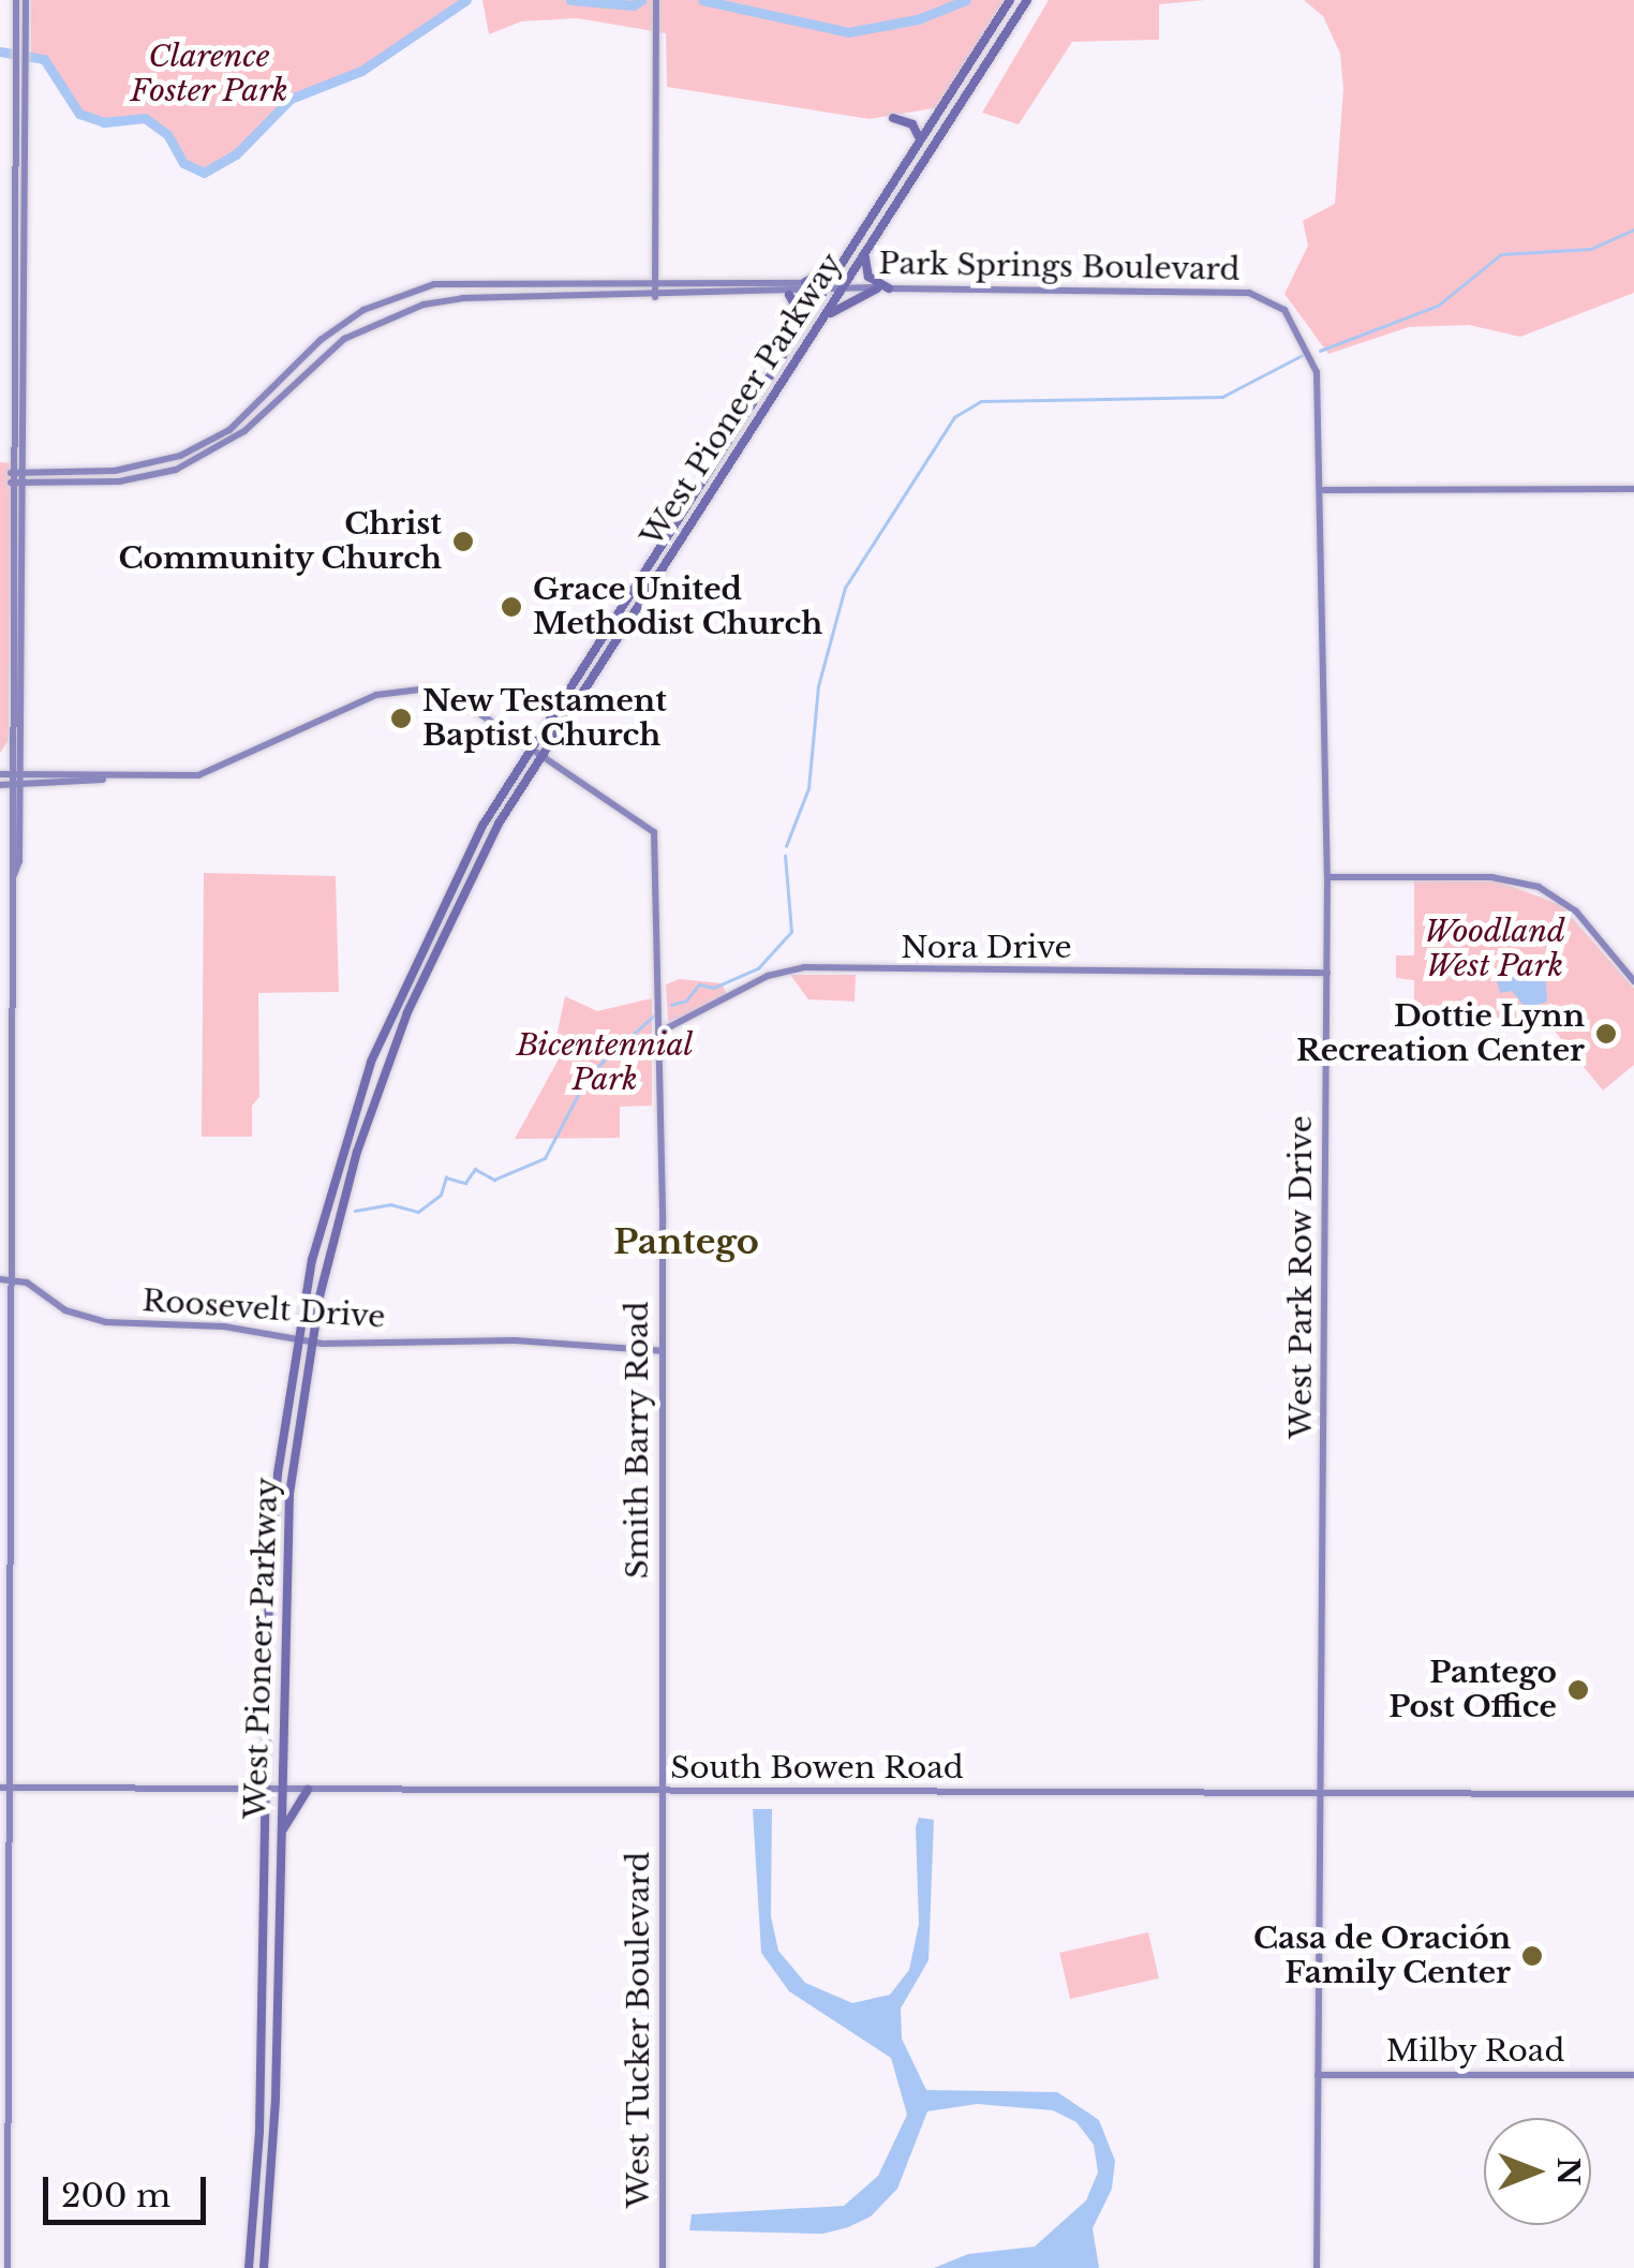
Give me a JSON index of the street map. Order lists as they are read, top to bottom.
{
  "streets": {
    "main road": [
      "Park Springs Boulevard",
      "West Pioneer Parkway",
      "Nora Drive",
      "West Park Row Drive",
      "Roosevelt Drive",
      "Smith Barry Road",
      "South Bowen Road",
      "West Tucker Boulevard",
      "Milby Road"
    ]
  },
  "crossings": [
    ["Park Springs Boulevard", "West Pioneer Parkway"],
    ["Park Springs Boulevard", "West Park Row Drive"],
    ["West Pioneer Parkway", "Roosevelt Drive"],
    ["West Pioneer Parkway", "Smith Barry Road"],
    ["West Pioneer Parkway", "South Bowen Road"],
    ["Nora Drive", "West Park Row Drive"],
    ["Nora Drive", "Smith Barry Road"],
    ["West Park Row Drive", "South Bowen Road"],
    ["West Park Row Drive", "Milby Road"],
    ["Roosevelt Drive", "Smith Barry Road"],
    ["Smith Barry Road", "South Bowen Road"],
    ["Smith Barry Road", "West Tucker Boulevard"],
    ["South Bowen Road", "West Tucker Boulevard"]
  ],
  "districts": ["Pantego"],
  "parks": ["Clarence Foster Park", "Woodland West Park", "Bicentennial Park"],
  "places": [
    "Christ Community Church",
    "Grace United Methodist Church",
    "New Testament Baptist Church",
    "Dottie Lynn Recreation Center",
    "Pantego Post Office",
    "Casa de Oración Family Center"
  ],
  "scale_bar": "200 m",
  "north": "right"
}
